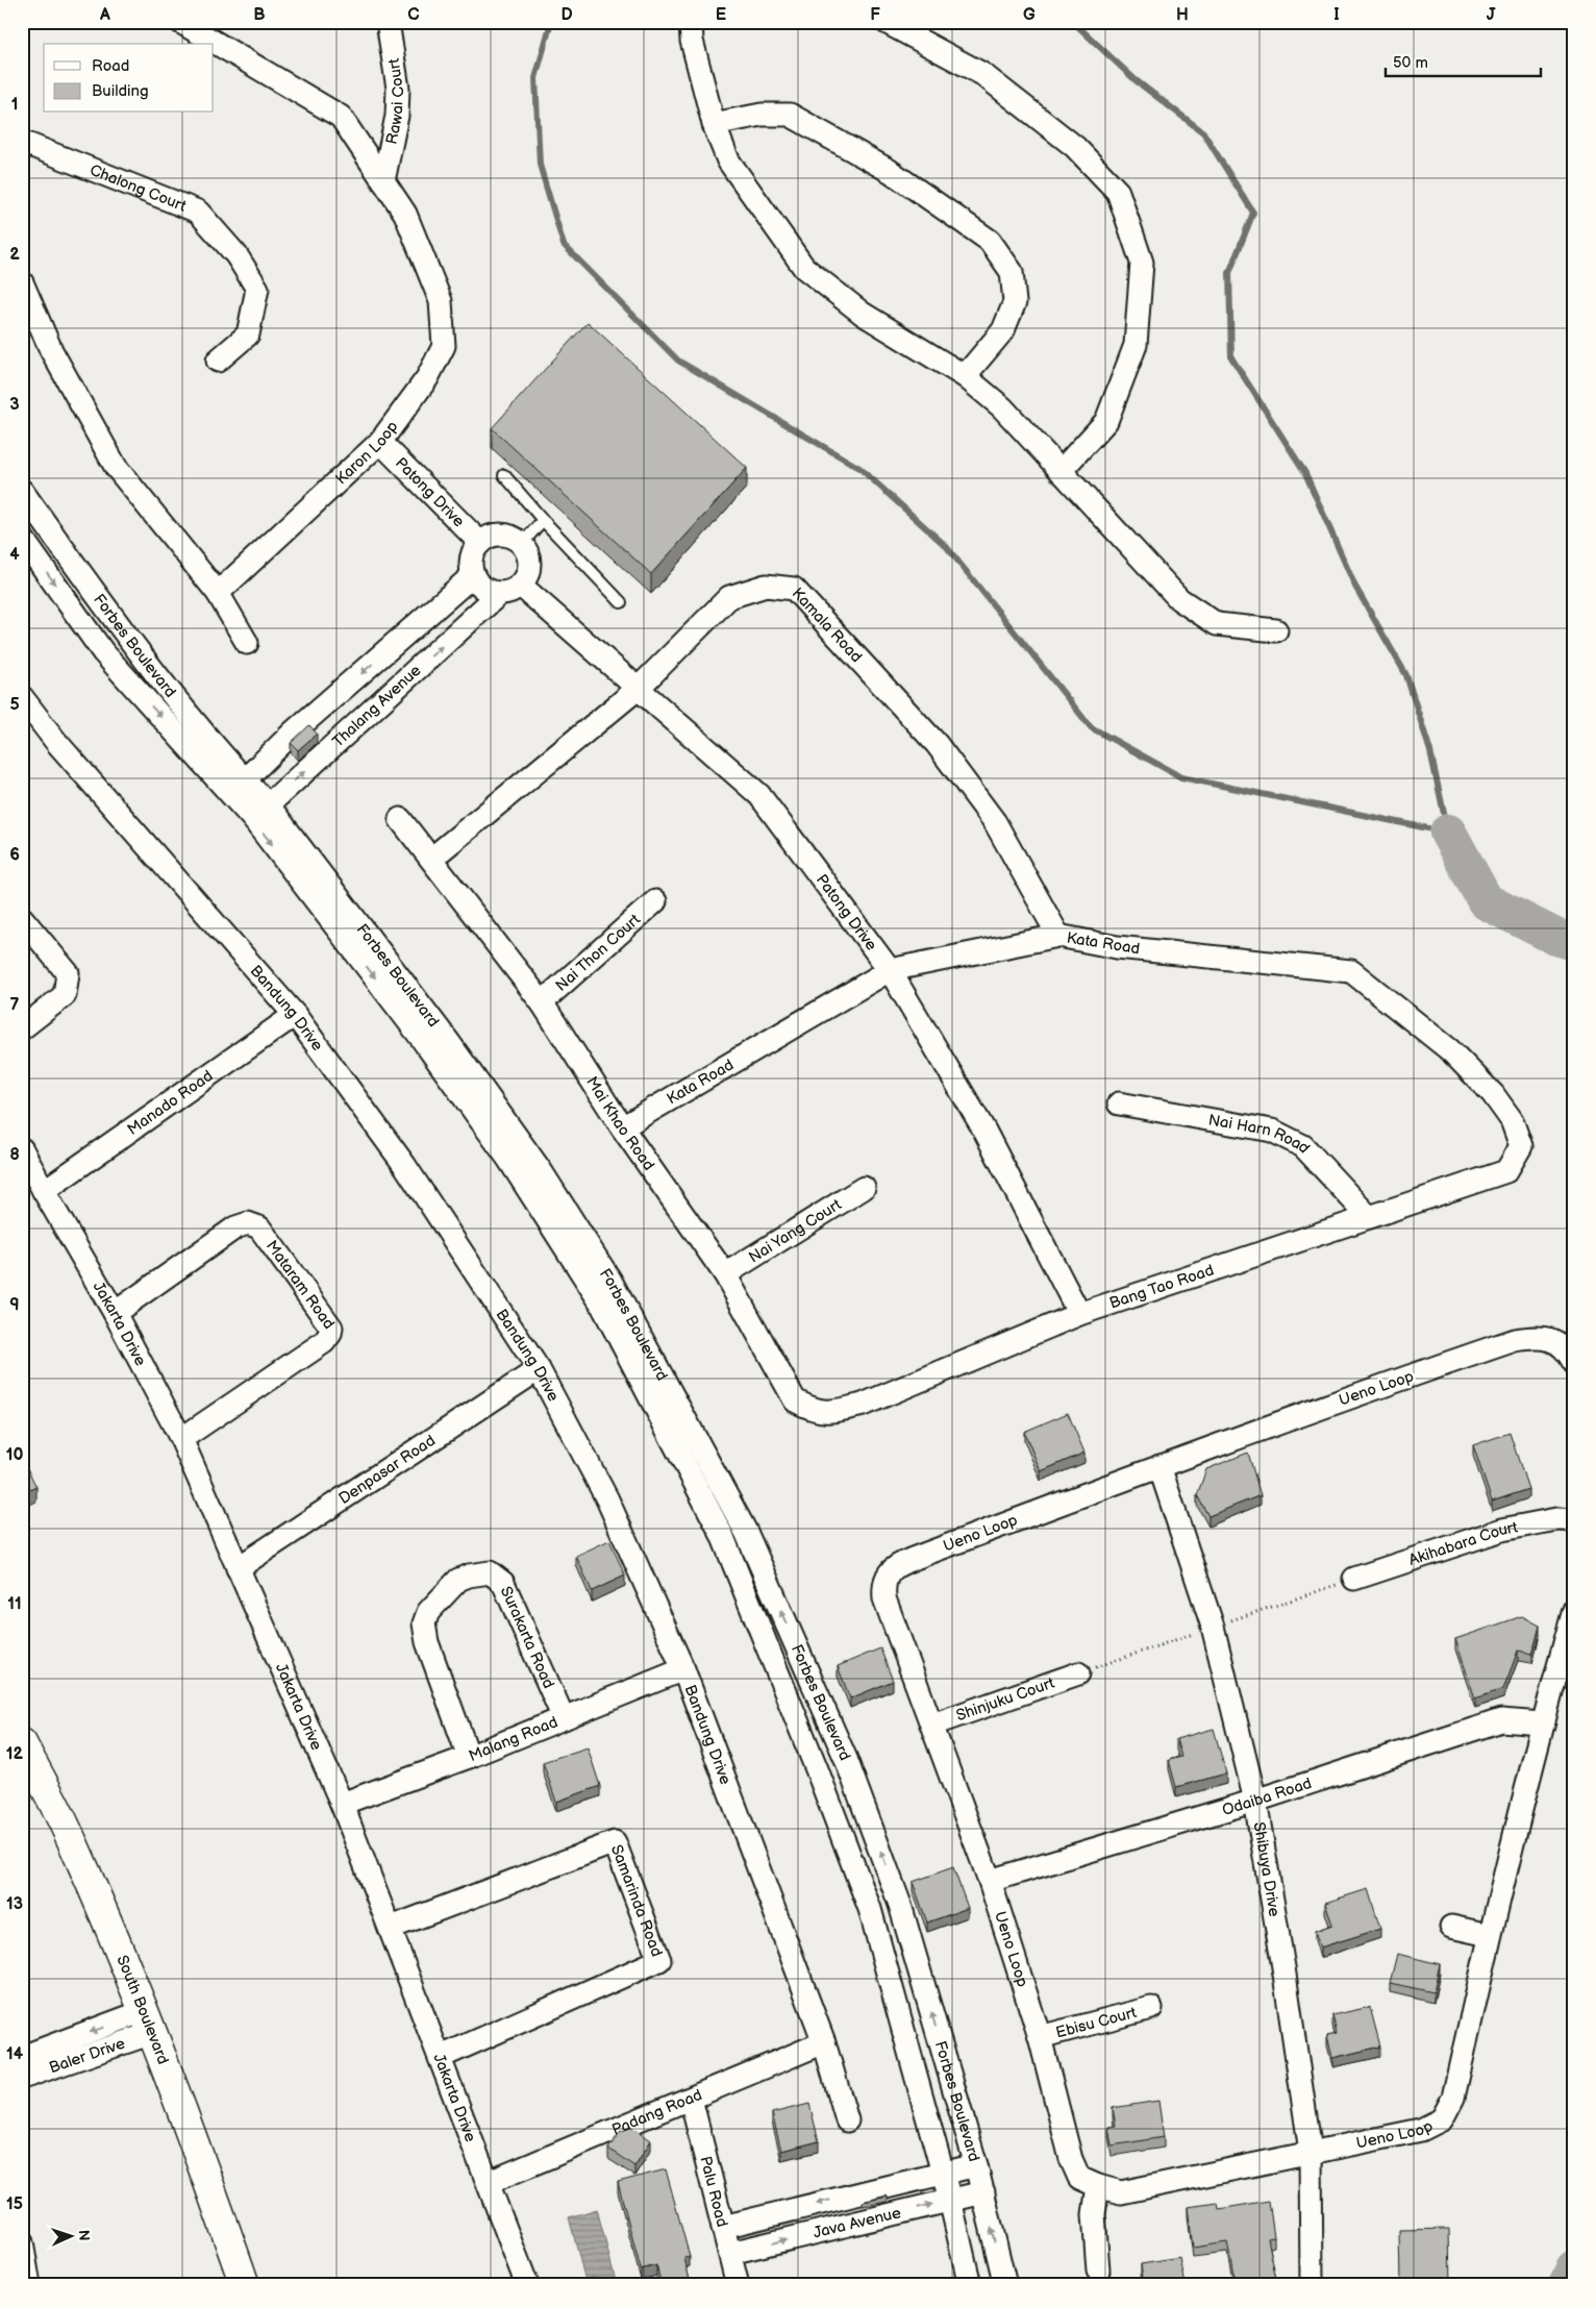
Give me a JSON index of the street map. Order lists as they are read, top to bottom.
{
  "streets": {
    "main road": ["South Boulevard"],
    "street": [
      "Rawai Court",
      "Chalong Court",
      "Karon Loop",
      "Patong Drive",
      "Kamala Road",
      "Forbes Boulevard",
      "Thalang Avenue",
      "Kata Road",
      "Nai Thon Court",
      "Bandung Drive",
      "Manado Road",
      "Mai Khao Road",
      "Nai Harn Road",
      "Nai Yang Court",
      "Mataram Road",
      "Bang Tao Road",
      "Jakarta Drive",
      "Ueno Loop",
      "Denpasar Road",
      "Akihabara Court",
      "Surakarta Road",
      "Shinjuku Court",
      "Malang Road",
      "Odaiba Road",
      "Shibuya Drive",
      "Samarinda Road",
      "Ebisu Court",
      "Baler Drive",
      "Padang Road",
      "Palu Road",
      "Java Avenue"
    ]
  },
  "crossings": [
    ["Rawai Court", "Karon Loop"],
    ["Karon Loop", "Patong Drive"],
    ["Patong Drive", "Kamala Road"],
    ["Patong Drive", "Thalang Avenue"],
    ["Patong Drive", "Kata Road"],
    ["Patong Drive", "Bang Tao Road"],
    ["Kamala Road", "Kata Road"],
    ["Kamala Road", "Mai Khao Road"],
    ["Forbes Boulevard", "Thalang Avenue"],
    ["Forbes Boulevard", "Java Avenue"],
    ["Kata Road", "Mai Khao Road"],
    ["Kata Road", "Bang Tao Road"],
    ["Nai Thon Court", "Mai Khao Road"],
    ["Bandung Drive", "Manado Road"],
    ["Bandung Drive", "Denpasar Road"],
    ["Bandung Drive", "Malang Road"],
    ["Bandung Drive", "Padang Road"],
    ["Manado Road", "Jakarta Drive"],
    ["Mai Khao Road", "Nai Yang Court"],
    ["Mai Khao Road", "Bang Tao Road"],
    ["Nai Harn Road", "Bang Tao Road"],
    ["Mataram Road", "Jakarta Drive"],
    ["Jakarta Drive", "Denpasar Road"],
    ["Jakarta Drive", "Malang Road"],
    ["Jakarta Drive", "Samarinda Road"],
    ["Jakarta Drive", "Padang Road"],
    ["Ueno Loop", "Shinjuku Court"],
    ["Ueno Loop", "Odaiba Road"],
    ["Ueno Loop", "Shibuya Drive"],
    ["Ueno Loop", "Ebisu Court"],
    ["Surakarta Road", "Malang Road"],
    ["Odaiba Road", "Shibuya Drive"],
    ["South Boulevard", "Baler Drive"],
    ["Padang Road", "Palu Road"],
    ["Palu Road", "Java Avenue"]
  ],
  "legend": ["Road", "Building"],
  "scale_bar": "50 m",
  "north": "right",
  "grid": {
    "columns": [
      "A",
      "B",
      "C",
      "D",
      "E",
      "F",
      "G",
      "H",
      "I",
      "J"
    ],
    "rows": [
      "1",
      "2",
      "3",
      "4",
      "5",
      "6",
      "7",
      "8",
      "9",
      "10",
      "11",
      "12",
      "13",
      "14",
      "15"
    ]
  }
}
